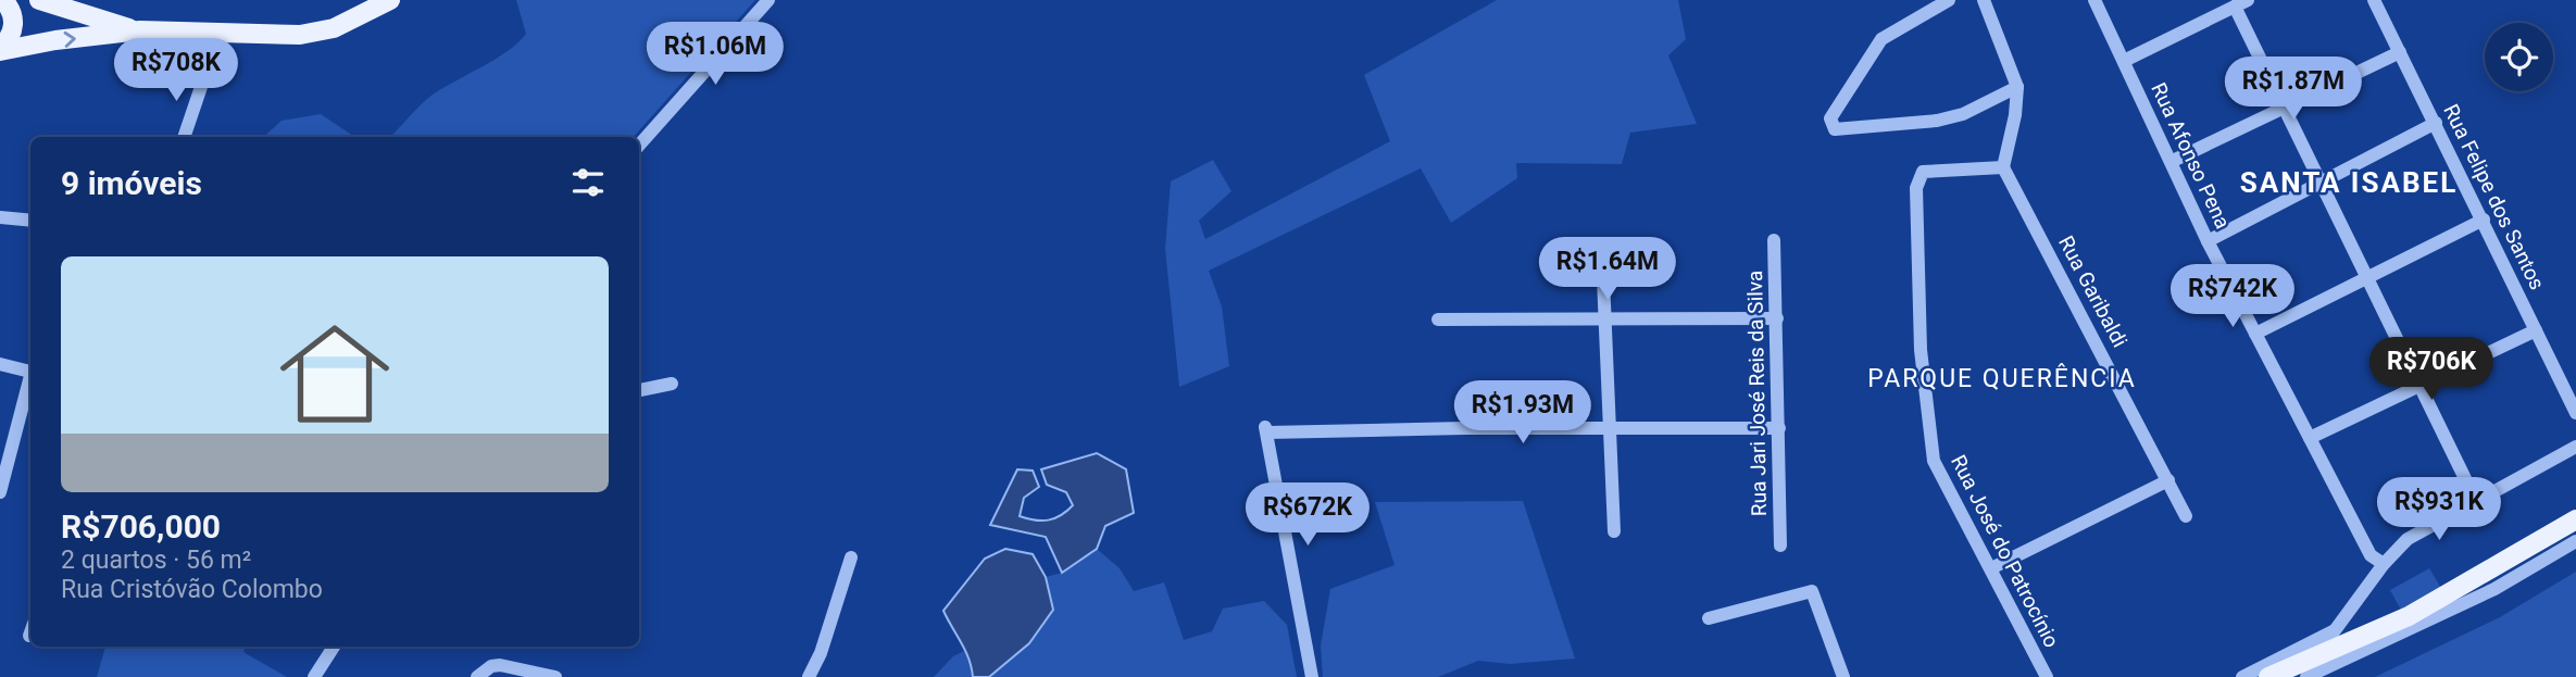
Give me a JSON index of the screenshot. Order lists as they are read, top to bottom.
{
  "streets": {
    "street": [
      "Rua Afonso Pena",
      "Rua Felipe dos Santos",
      "Rua Garibaldi",
      "Rua Jari José Reis da Silva",
      "Rua José do Patrocínio"
    ]
  },
  "crossings": [
    ["Rua Garibaldi", "Rua José do Patrocínio"]
  ],
  "districts": ["SANTA ISABEL", "PARQUE QUERÊNCIA"],
  "page": {
    "price": [
      "R$1.06M",
      "R$708K",
      "R$1.87M",
      "R$1.64M",
      "R$742K",
      "R$706K",
      "R$1.93M",
      "R$931K",
      "R$672K"
    ],
    "heading": "9 imóveis",
    "list": [
      {
        "name": "R$706,000",
        "note": "2 quartos · 56 m² · Rua Cristóvão Colombo"
      }
    ]
  }
}
